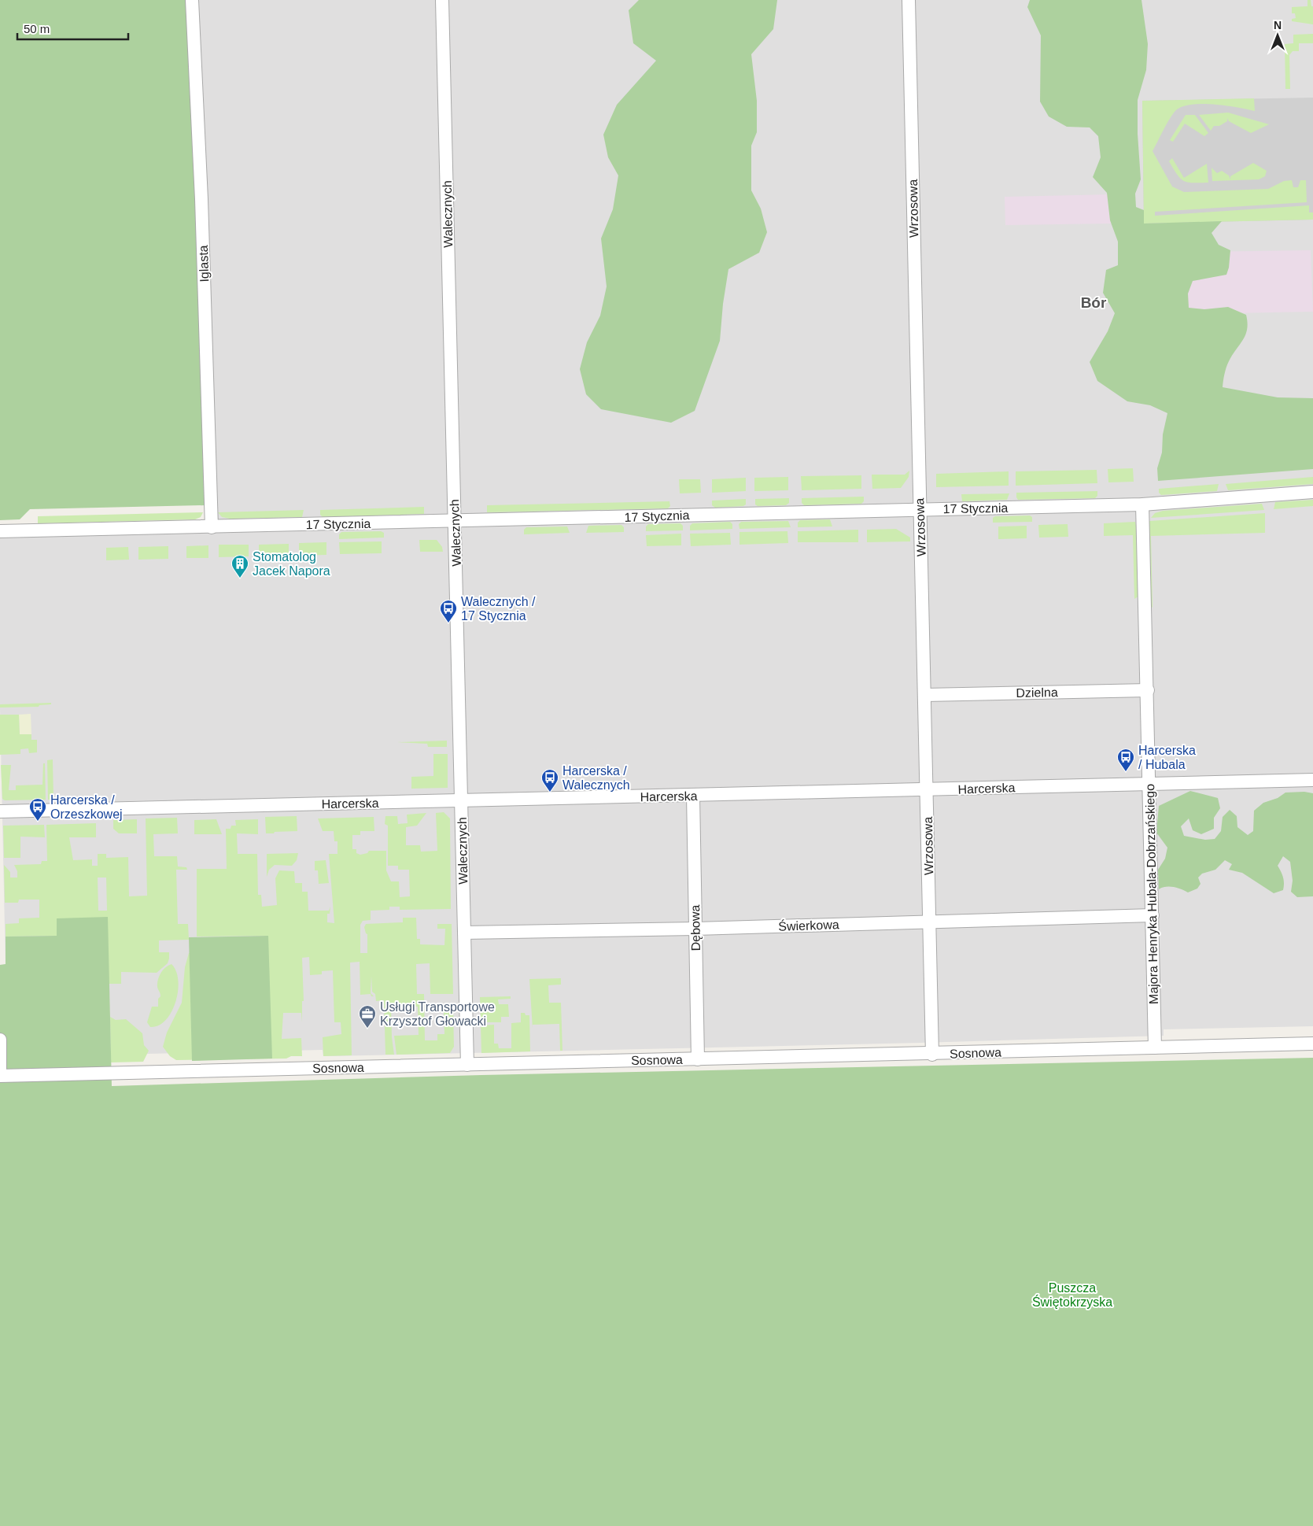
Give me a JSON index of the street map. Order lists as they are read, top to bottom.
{
  "streets": {
    "street": [
      "Wrzosowa",
      "Walecznych",
      "Iglasta",
      "17 Stycznia",
      "Dzielna",
      "Harcerska",
      "Majora Henryka Hubala-Dobrzańskiego",
      "Świerkowa",
      "Dębowa",
      "Sosnowa"
    ]
  },
  "crossings": [
    ["Wrzosowa", "17 Stycznia"],
    ["Wrzosowa", "Dzielna"],
    ["Wrzosowa", "Harcerska"],
    ["Wrzosowa", "Świerkowa"],
    ["Wrzosowa", "Sosnowa"],
    ["Walecznych", "17 Stycznia"],
    ["Walecznych", "Harcerska"],
    ["Walecznych", "Świerkowa"],
    ["Walecznych", "Sosnowa"],
    ["Iglasta", "17 Stycznia"],
    ["17 Stycznia", "Majora Henryka Hubala-Dobrzańskiego"],
    ["Dzielna", "Majora Henryka Hubala-Dobrzańskiego"],
    ["Harcerska", "Majora Henryka Hubala-Dobrzańskiego"],
    ["Harcerska", "Dębowa"],
    ["Majora Henryka Hubala-Dobrzańskiego", "Świerkowa"],
    ["Majora Henryka Hubala-Dobrzańskiego", "Sosnowa"],
    ["Świerkowa", "Dębowa"],
    ["Dębowa", "Sosnowa"]
  ],
  "districts": ["Bór"],
  "parks": ["Puszcza Świętokrzyska"],
  "places": {
    "building": ["Stomatolog Jacek Napora"],
    "bus stop": [
      "Walecznych / 17 Stycznia",
      "Harcerska / Hubala",
      "Harcerska / Walecznych",
      "Harcerska / Orzeszkowej"
    ],
    "office": ["Usługi Transportowe Krzysztof Głowacki"]
  },
  "scale_bar": "50 m",
  "north": "top"
}
